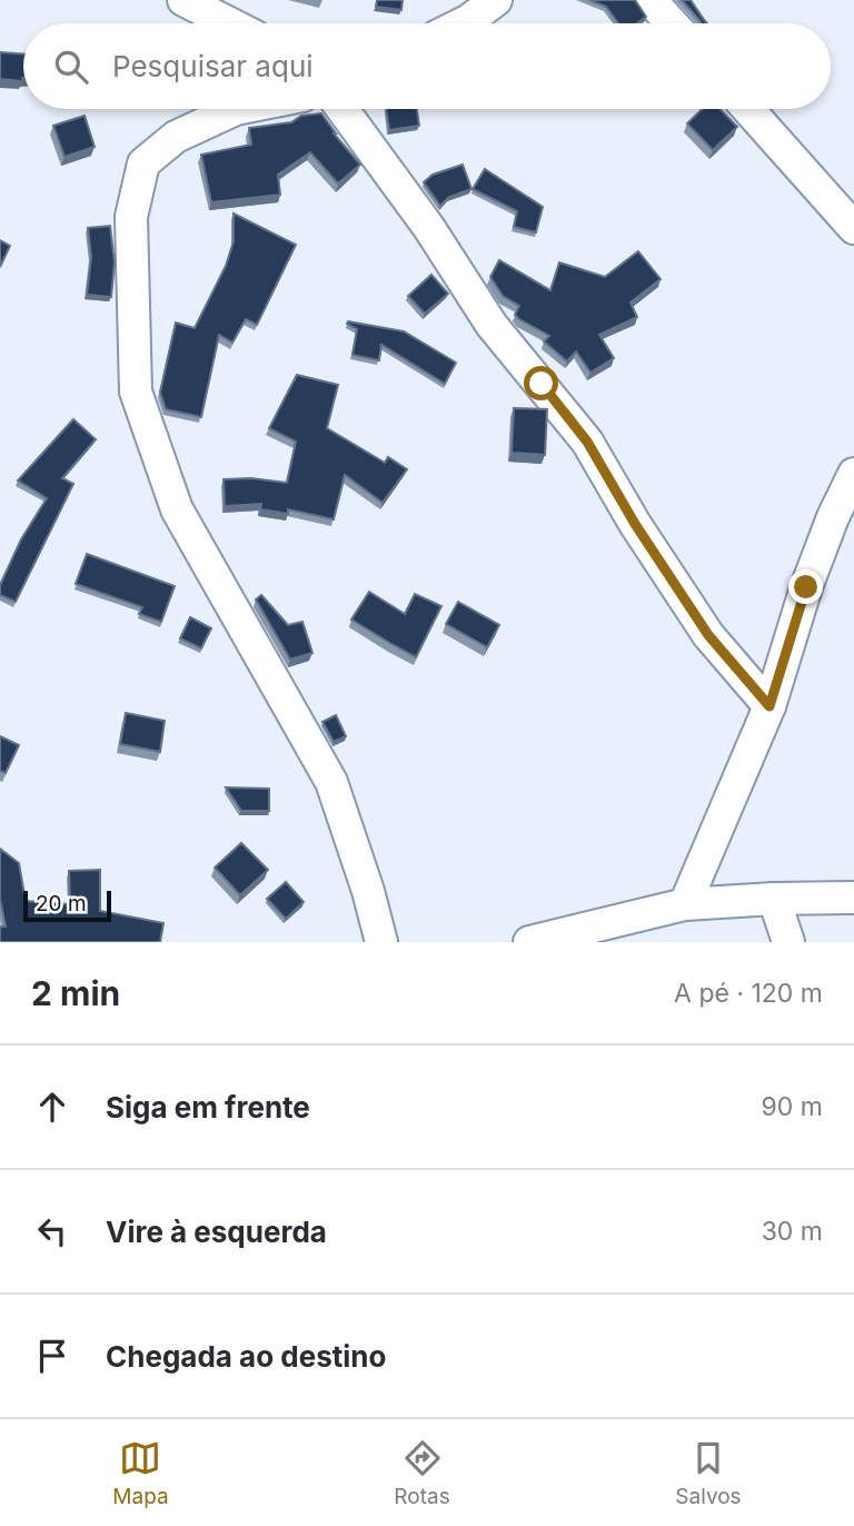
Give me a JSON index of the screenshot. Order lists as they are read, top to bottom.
{
  "scale_bar": "20 m",
  "page": {
    "search": "Pesquisar aqui",
    "scale": "20 m",
    "heading": ["2 min", "A pé · 120 m"],
    "list": [
      ["Siga em frente", "90 m"],
      ["Vire à esquerda", "30 m"],
      "Chegada ao destino"
    ],
    "nav": ["Mapa", "Rotas", "Salvos"]
  }
}
